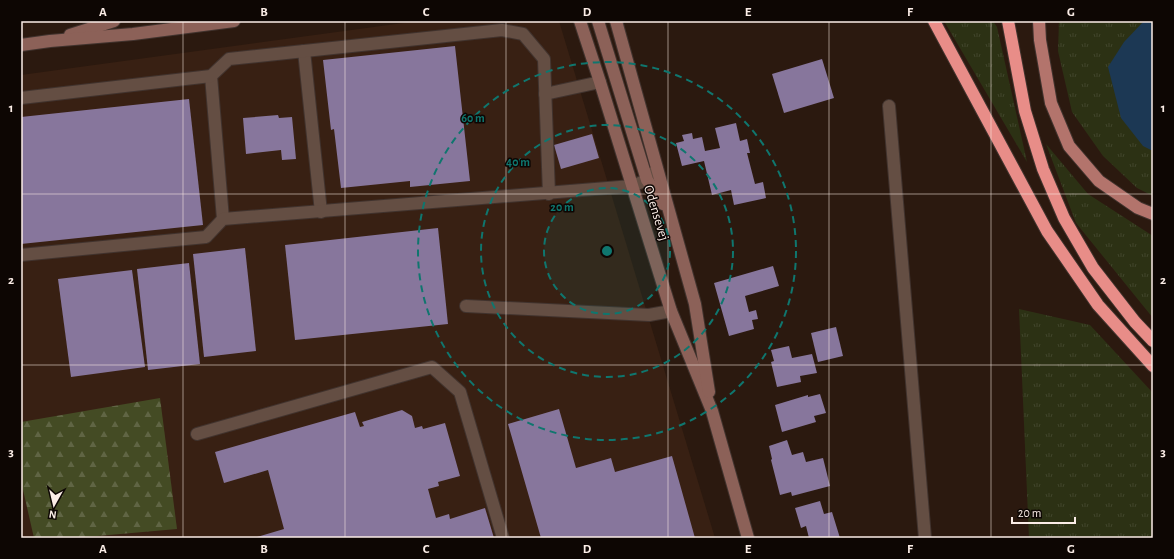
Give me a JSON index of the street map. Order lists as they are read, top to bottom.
{
  "streets": {
    "main road": ["Odensevej"]
  },
  "scale_bar": "20 m",
  "north": "bottom",
  "grid": {
    "columns": [
      "A",
      "B",
      "C",
      "D",
      "E",
      "F",
      "G"
    ],
    "rows": ["1", "2", "3"]
  },
  "rings": ["60 m", "40 m", "20 m"]
}
